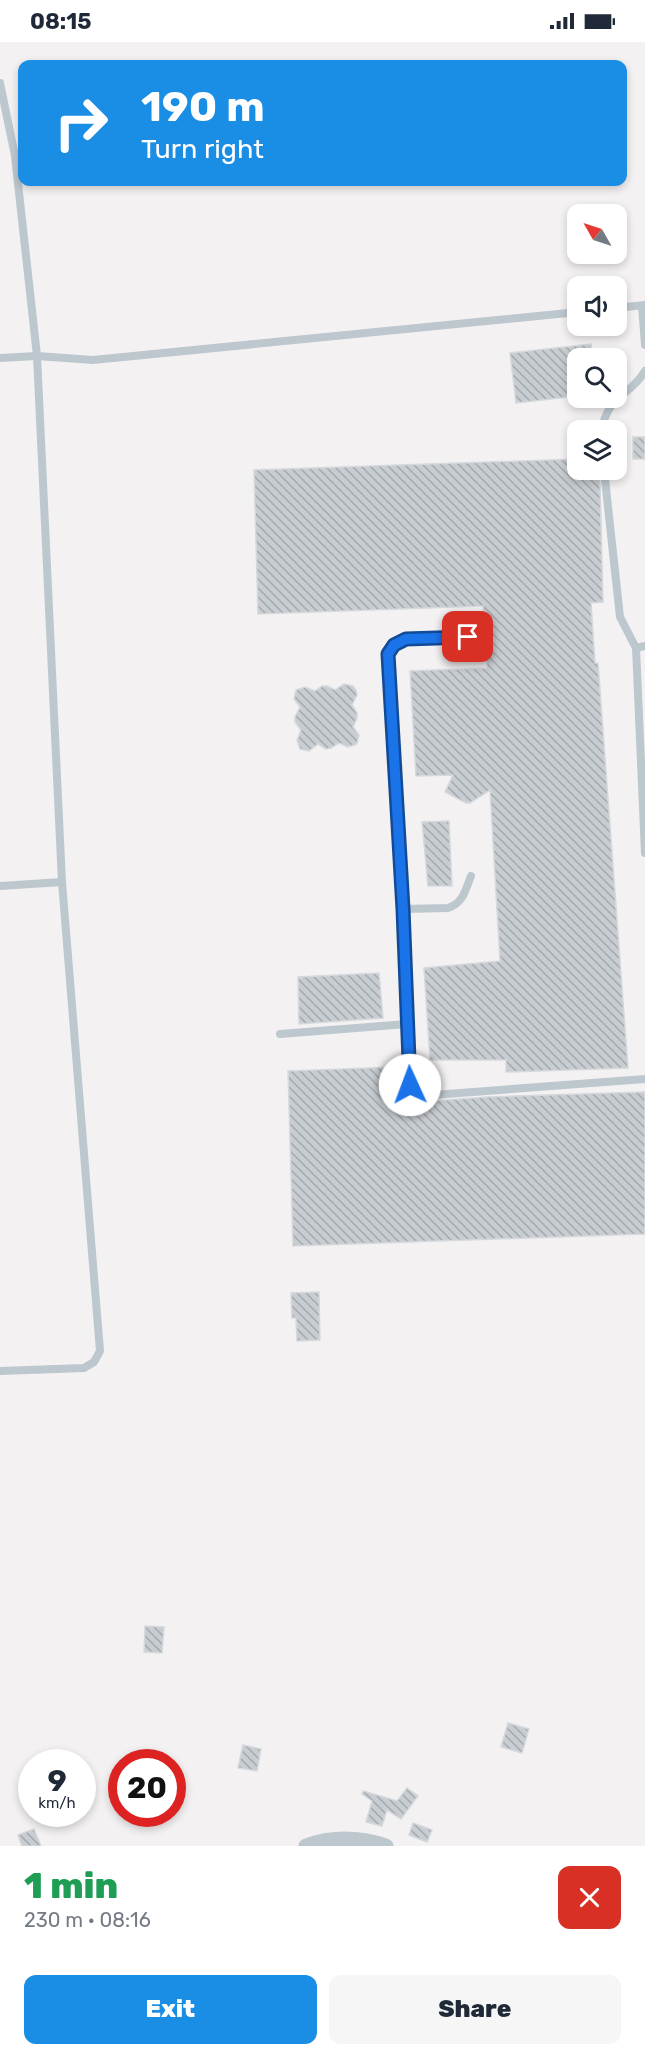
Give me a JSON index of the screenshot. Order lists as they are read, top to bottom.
{
  "north": "top left",
  "page": {
    "status": "08:15",
    "turn": ["190 m", "Turn right"],
    "speed": "9 km/h",
    "limit": "20",
    "heading": ["1 min", "230 m · 08:16"],
    "buttons": ["Exit", "Share"]
  }
}
